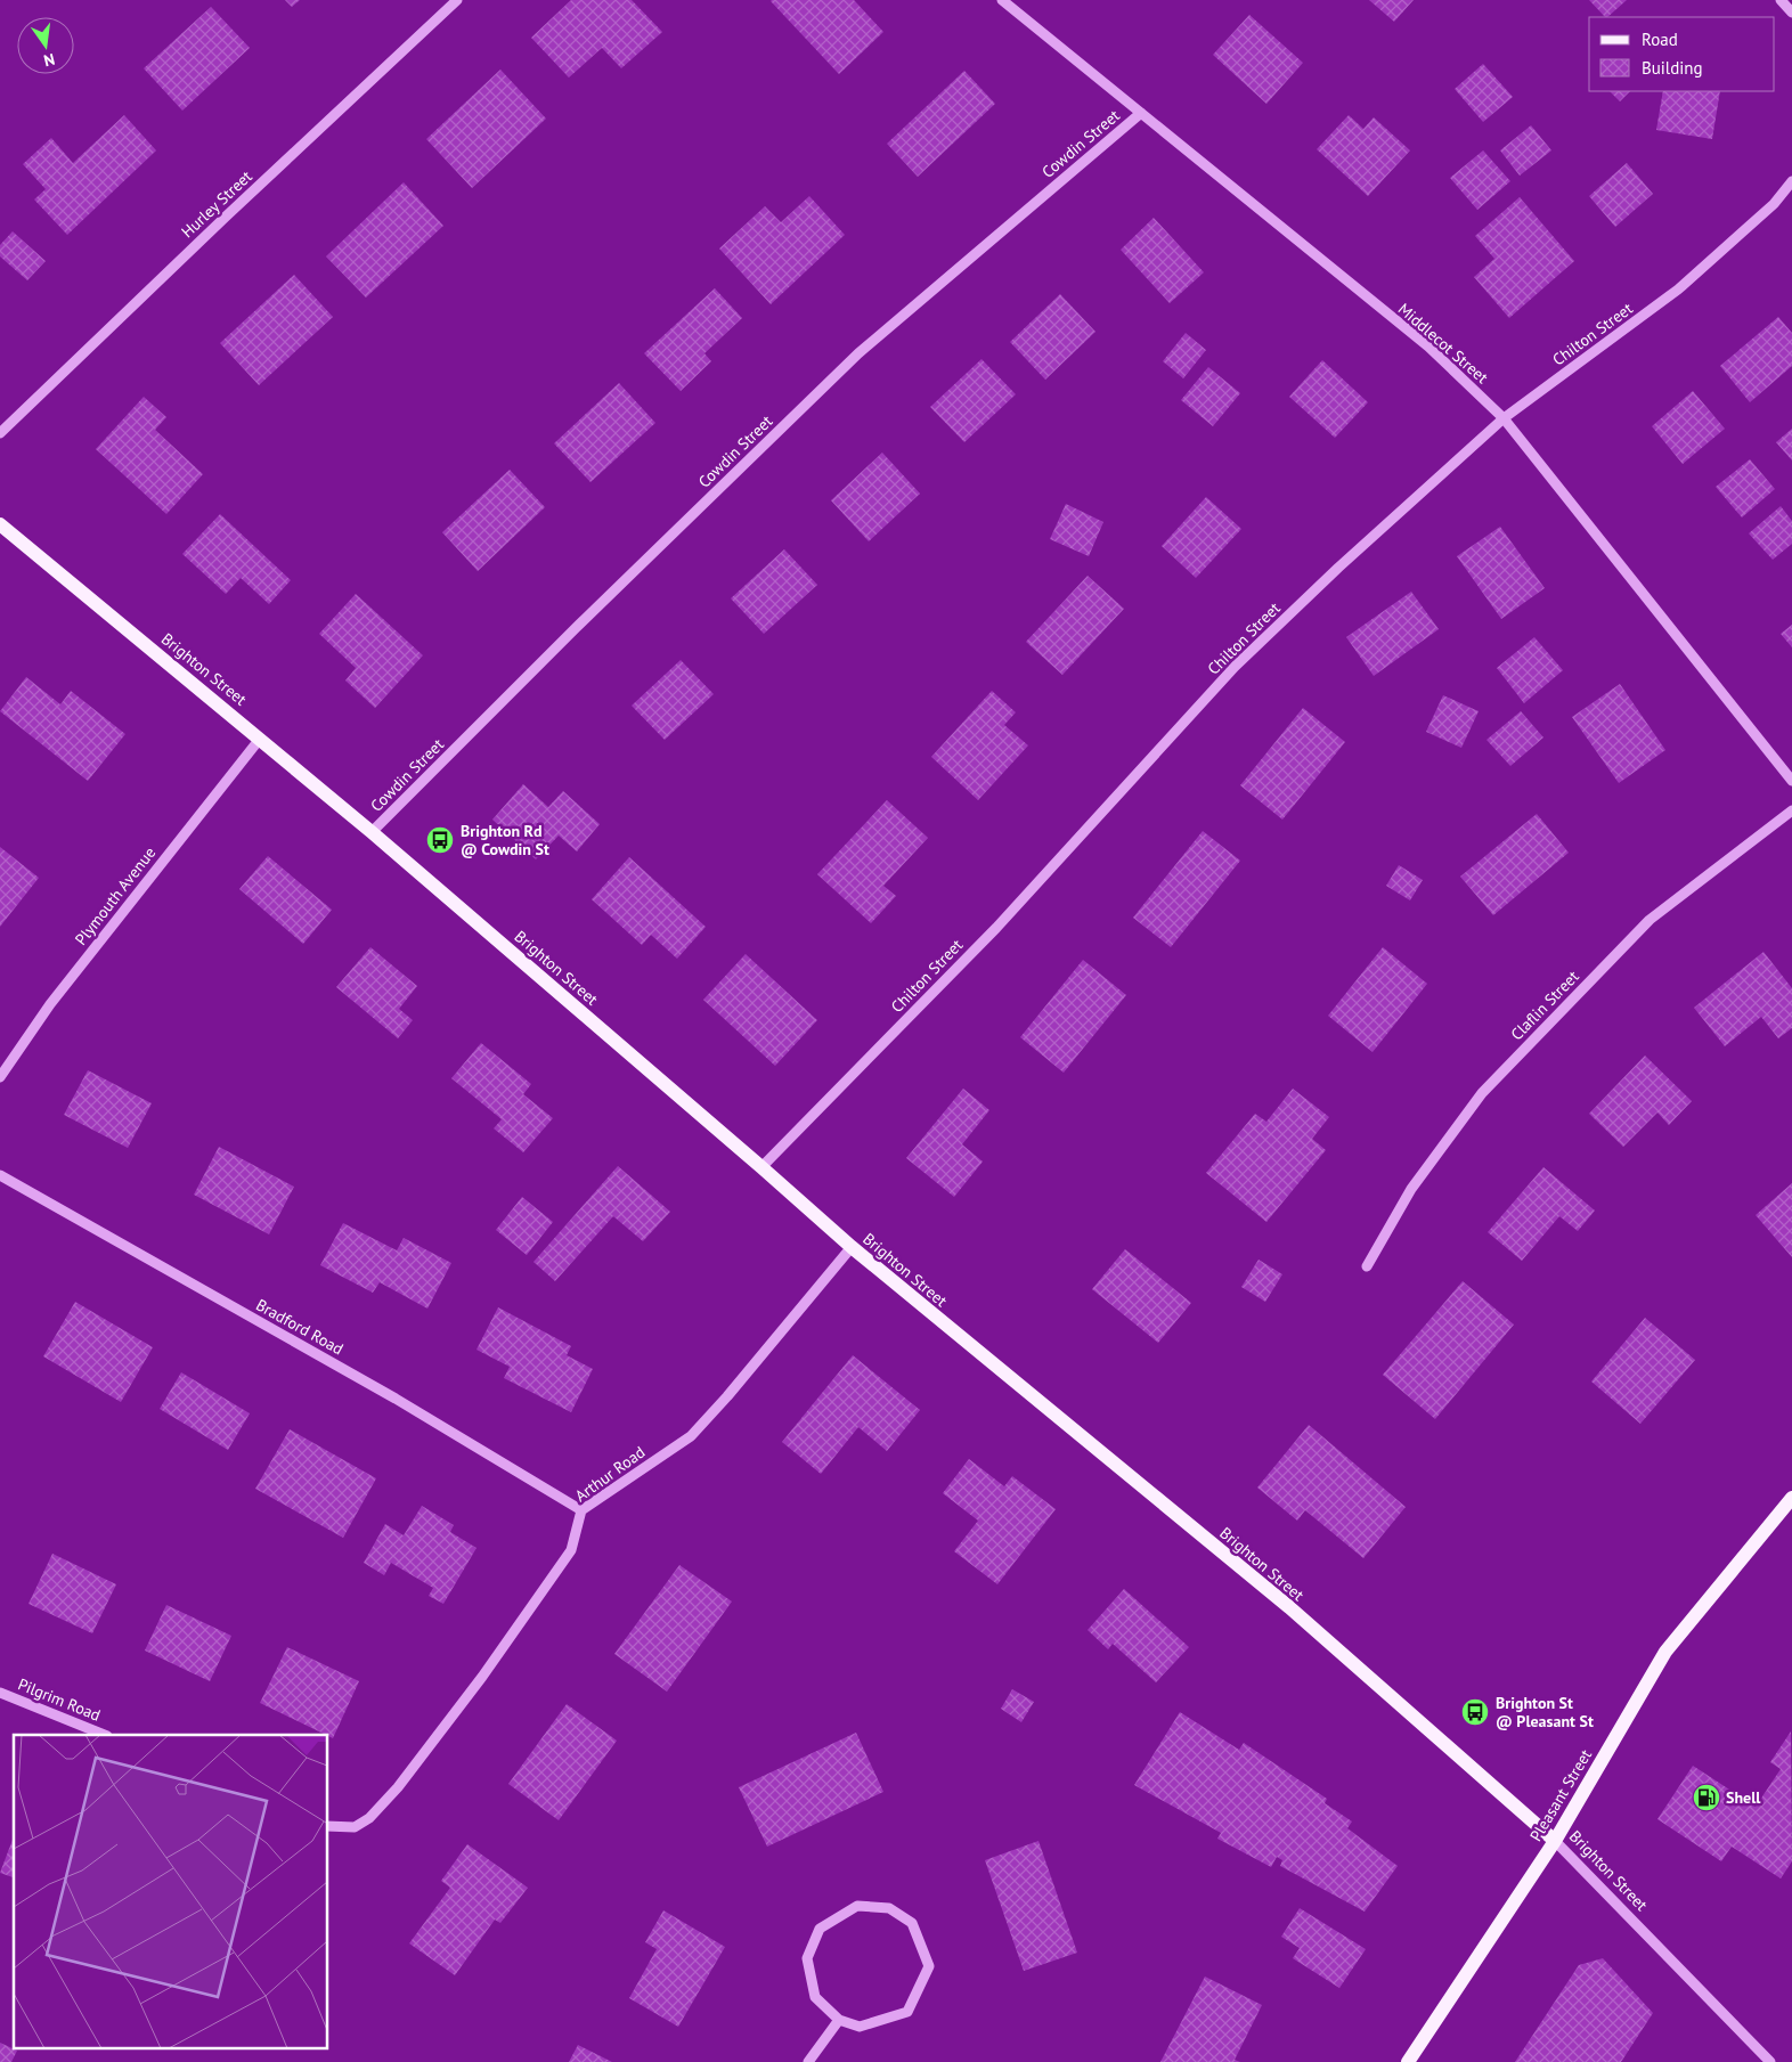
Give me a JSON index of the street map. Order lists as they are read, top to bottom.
{
  "streets": {
    "main road": ["Brighton Street", "Pleasant Street"],
    "street": [
      "Cowdin Street",
      "Hurley Street",
      "Chilton Street",
      "Middlecot Street",
      "Plymouth Avenue",
      "Claflin Street",
      "Bradford Road",
      "Arthur Road",
      "Pilgrim Road"
    ]
  },
  "crossings": [
    ["Cowdin Street", "Middlecot Street"],
    ["Cowdin Street", "Brighton Street"],
    ["Chilton Street", "Middlecot Street"],
    ["Chilton Street", "Brighton Street"],
    ["Brighton Street", "Plymouth Avenue"],
    ["Brighton Street", "Arthur Road"],
    ["Brighton Street", "Pleasant Street"],
    ["Bradford Road", "Arthur Road"]
  ],
  "places": {
    "bus stop": ["Brighton Rd @ Cowdin St", "Brighton St @ Pleasant St"],
    "fuel station": ["Shell"]
  },
  "legend": ["Road", "Building"],
  "north": "bottom"
}
